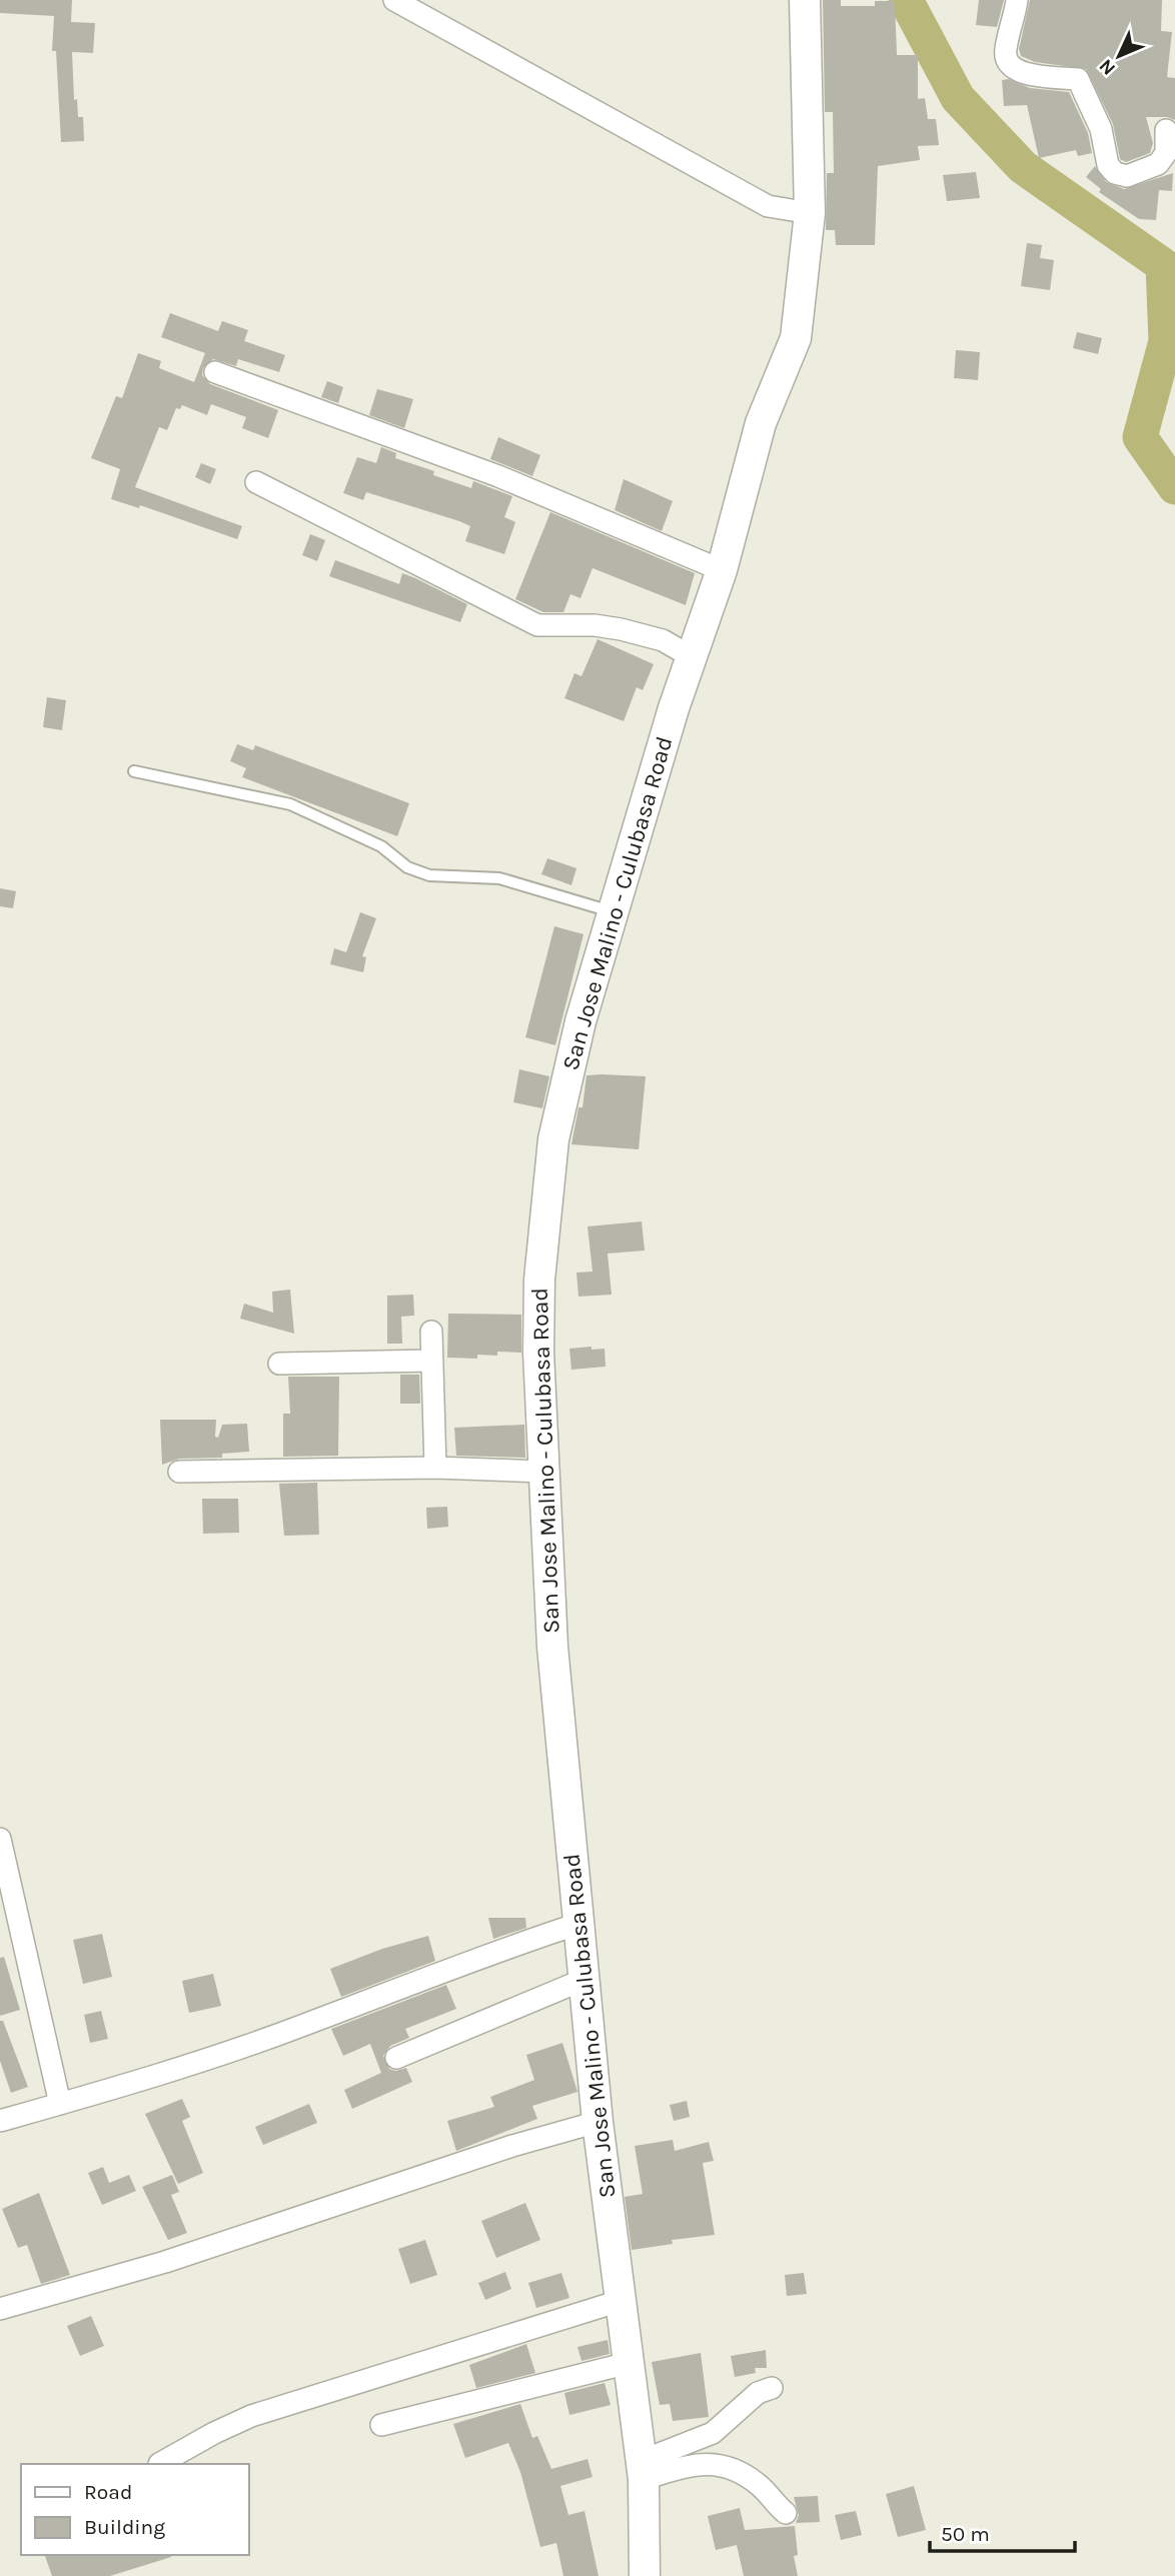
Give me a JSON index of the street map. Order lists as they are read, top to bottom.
{
  "streets": {
    "street": ["San Jose Malino - Culubasa Road"]
  },
  "legend": ["Road", "Building"],
  "scale_bar": "50 m",
  "north": "bottom left"
}
